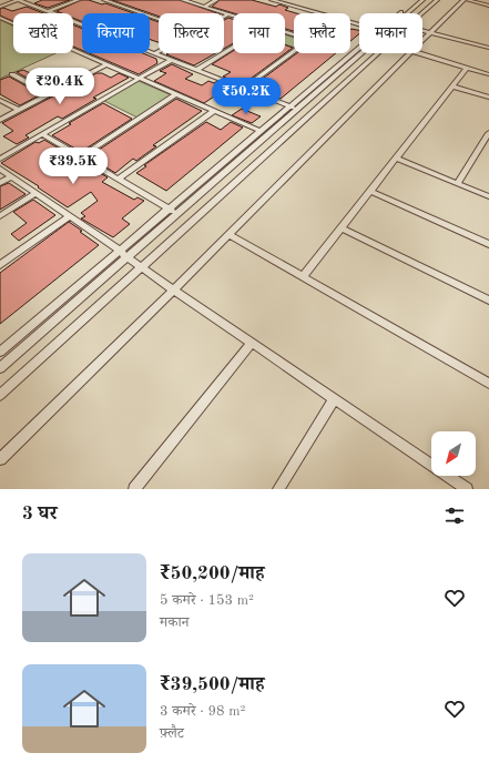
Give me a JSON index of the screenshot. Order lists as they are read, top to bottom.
{
  "north": "bottom left",
  "page": {
    "chip": [
      "खरीदें",
      "किराया",
      "फ़िल्टर",
      "नया",
      "फ़्लैट",
      "मकान"
    ],
    "price": ["₹20.4K", "₹50.2K", "₹39.5K"],
    "heading": "3 घर",
    "list": [
      {
        "name": "₹50,200/माह",
        "note": "5 कमरे · 153 m² · मकान"
      },
      {
        "name": "₹39,500/माह",
        "note": "3 कमरे · 98 m² · फ़्लैट"
      }
    ]
  }
}
